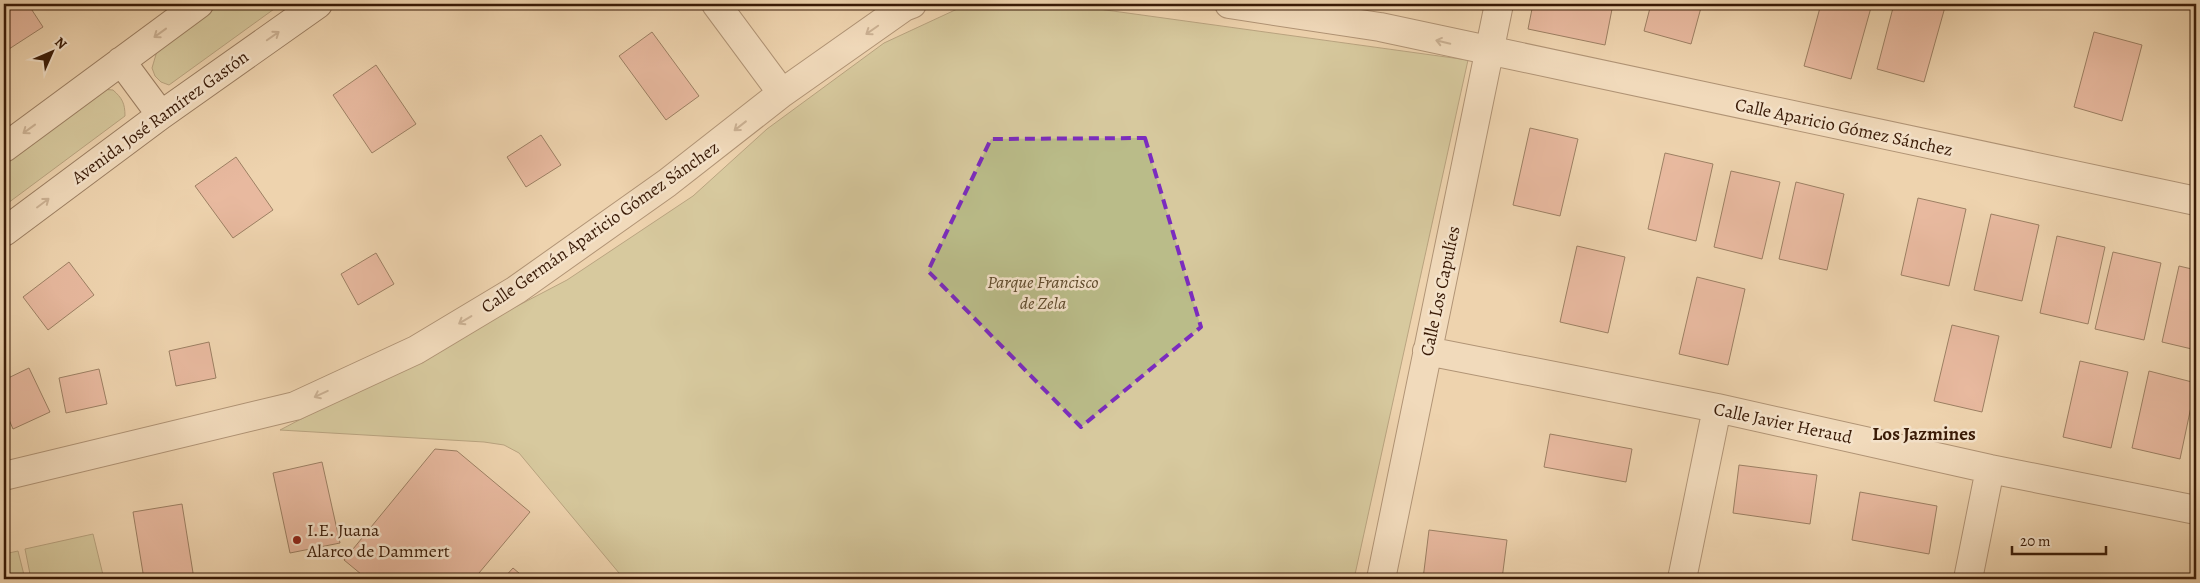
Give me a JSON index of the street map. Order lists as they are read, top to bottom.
{
  "streets": {
    "street": [
      "Avenida José Ramírez Gastón",
      "Calle Aparicio Gómez Sánchez",
      "Calle Germán Aparicio Gómez Sánchez",
      "Calle Los Capulíes",
      "Calle Javier Heraud"
    ]
  },
  "crossings": [
    ["Calle Aparicio Gómez Sánchez", "Calle Los Capulíes"],
    ["Calle Los Capulíes", "Calle Javier Heraud"]
  ],
  "one_way": ["Calle Germán Aparicio Gómez Sánchez"],
  "districts": ["Los Jazmines"],
  "parks": ["Parque Francisco de Zela"],
  "places": ["I.E. Juana Alarco de Dammert"],
  "scale_bar": "20 m",
  "north": "top right"
}
